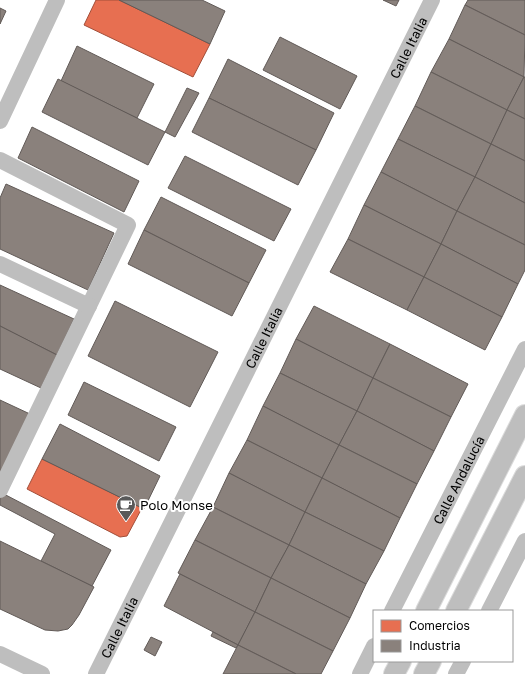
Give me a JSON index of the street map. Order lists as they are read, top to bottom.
{
  "streets": {
    "street": ["Calle Italia", "Calle Andalucía"]
  },
  "places": {
    "cafe": ["Polo Monse"]
  },
  "legend": ["Comercios", "Industria"]
}
